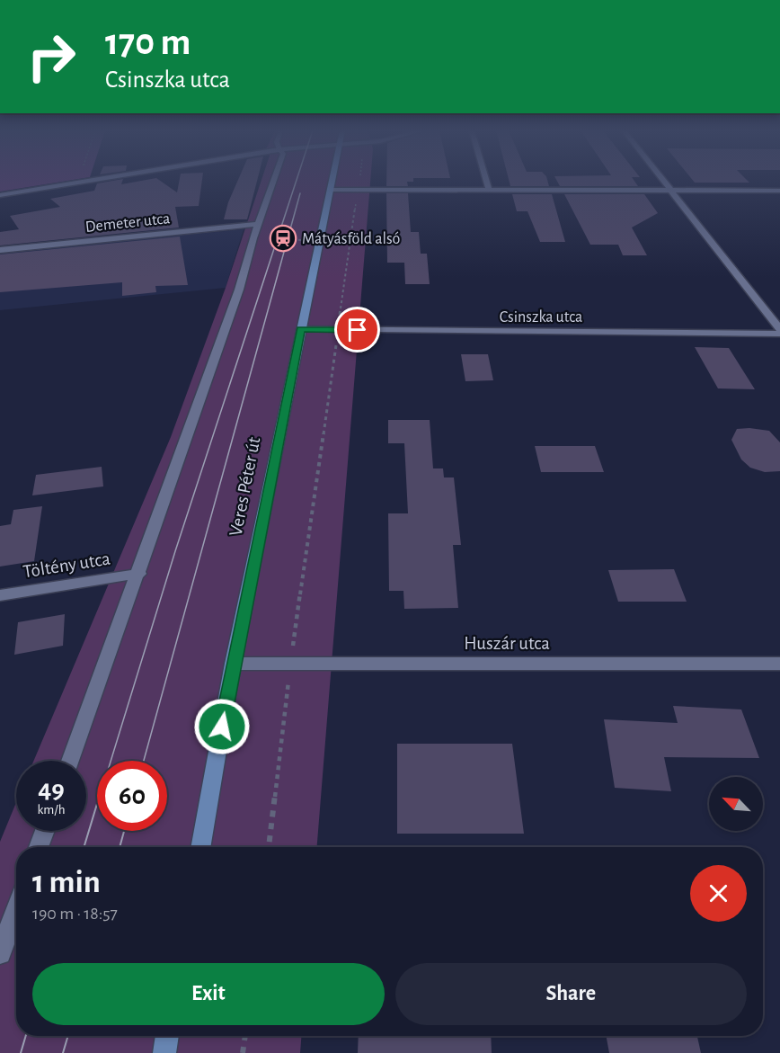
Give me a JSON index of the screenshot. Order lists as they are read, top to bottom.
{
  "streets": {
    "main road": ["Veres Péter út"],
    "street": [
      "Demeter utca",
      "Csinszka utca",
      "Töltény utca",
      "Huszár utca"
    ]
  },
  "crossings": [
    ["Csinszka utca", "Veres Péter út"],
    ["Veres Péter út", "Huszár utca"]
  ],
  "places": {
    "station": ["Mátyásföld alsó"]
  },
  "north": "top left",
  "page": {
    "turn": ["170 m", "Csinszka utca"],
    "speed": "49 km/h",
    "limit": "60",
    "heading": ["1 min", "190 m · 18:57"],
    "buttons": ["Exit", "Share"]
  }
}
